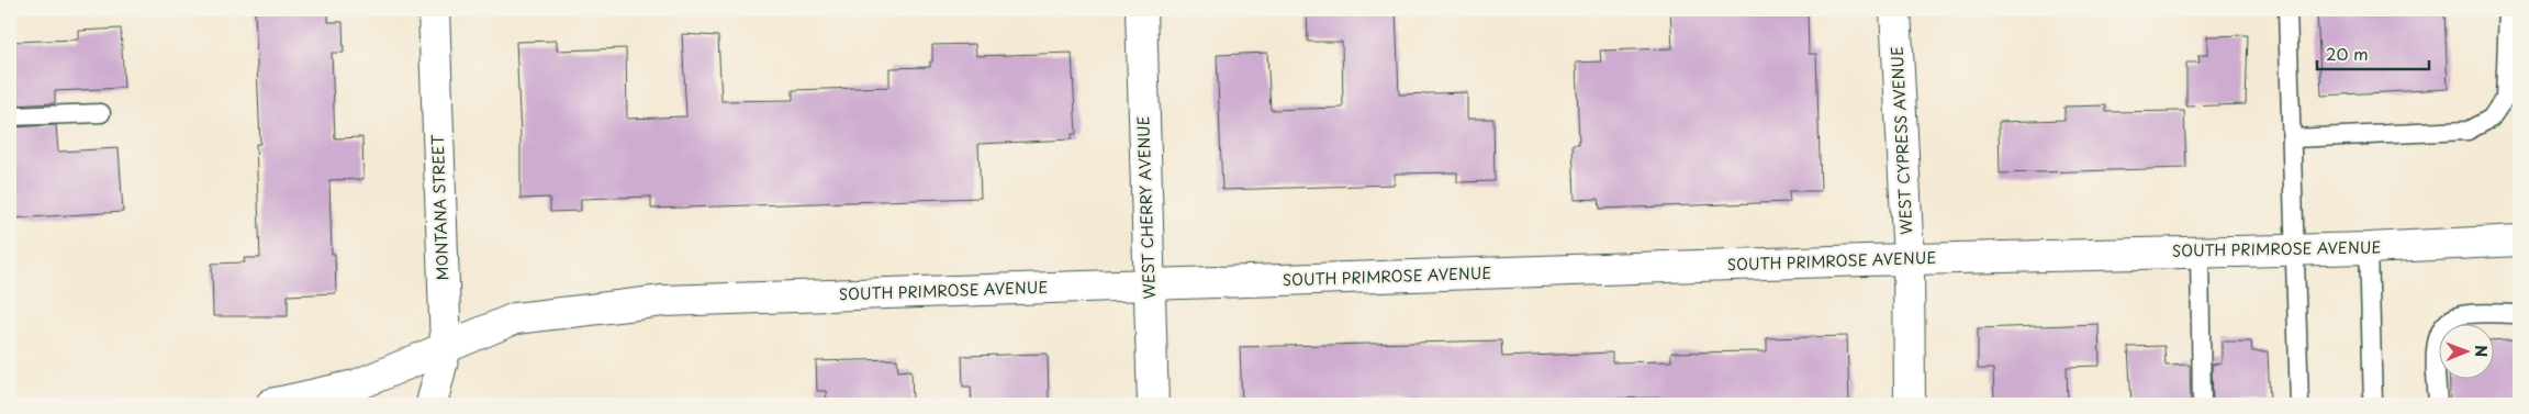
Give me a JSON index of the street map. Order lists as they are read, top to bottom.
{
  "streets": {
    "street": [
      "WEST CYPRESS AVENUE",
      "MONTANA STREET",
      "WEST CHERRY AVENUE",
      "SOUTH PRIMROSE AVENUE"
    ]
  },
  "crossings": [
    ["WEST CYPRESS AVENUE", "SOUTH PRIMROSE AVENUE"],
    ["MONTANA STREET", "SOUTH PRIMROSE AVENUE"],
    ["WEST CHERRY AVENUE", "SOUTH PRIMROSE AVENUE"]
  ],
  "scale_bar": "20 m",
  "north": "right"
}
